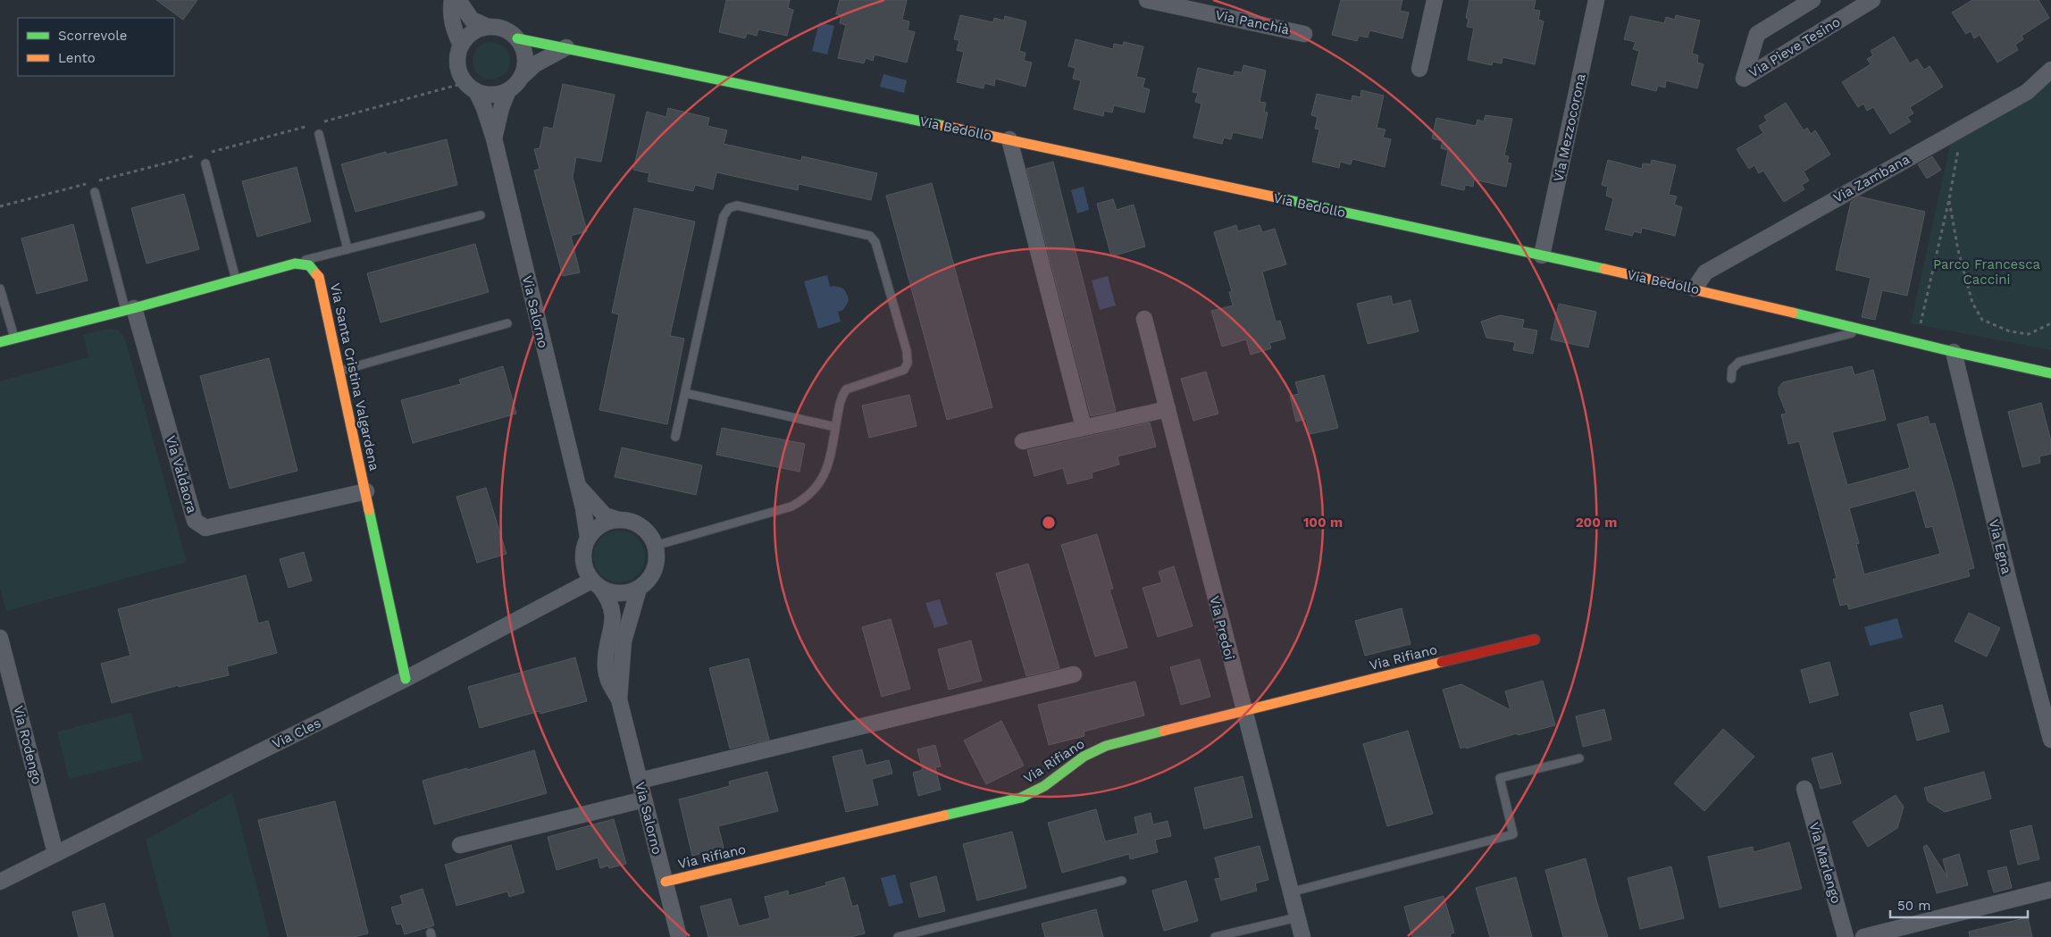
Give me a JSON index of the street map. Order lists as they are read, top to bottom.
{
  "streets": {
    "street": [
      "Via Panchià",
      "Via Pieve Tesino",
      "Via Mezzocorona",
      "Via Bedollo",
      "Via Zambana",
      "Via Salorno",
      "Via Santa Cristina Valgardena",
      "Via Valdaora",
      "Via Egna",
      "Via Predoi",
      "Via Rifiano",
      "Via Cles",
      "Via Rodengo",
      "Via Marlengo"
    ]
  },
  "crossings": [
    ["Via Mezzocorona", "Via Bedollo"],
    ["Via Bedollo", "Via Zambana"],
    ["Via Bedollo", "Via Salorno"],
    ["Via Bedollo", "Via Egna"],
    ["Via Salorno", "Via Rifiano"],
    ["Via Salorno", "Via Cles"],
    ["Via Santa Cristina Valgardena", "Via Valdaora"],
    ["Via Santa Cristina Valgardena", "Via Cles"],
    ["Via Predoi", "Via Rifiano"],
    ["Via Cles", "Via Rodengo"]
  ],
  "parks": ["Parco Francesca Caccini"],
  "legend": ["Scorrevole", "Lento"],
  "scale_bar": "50 m",
  "rings": ["100 m", "200 m"]
}
